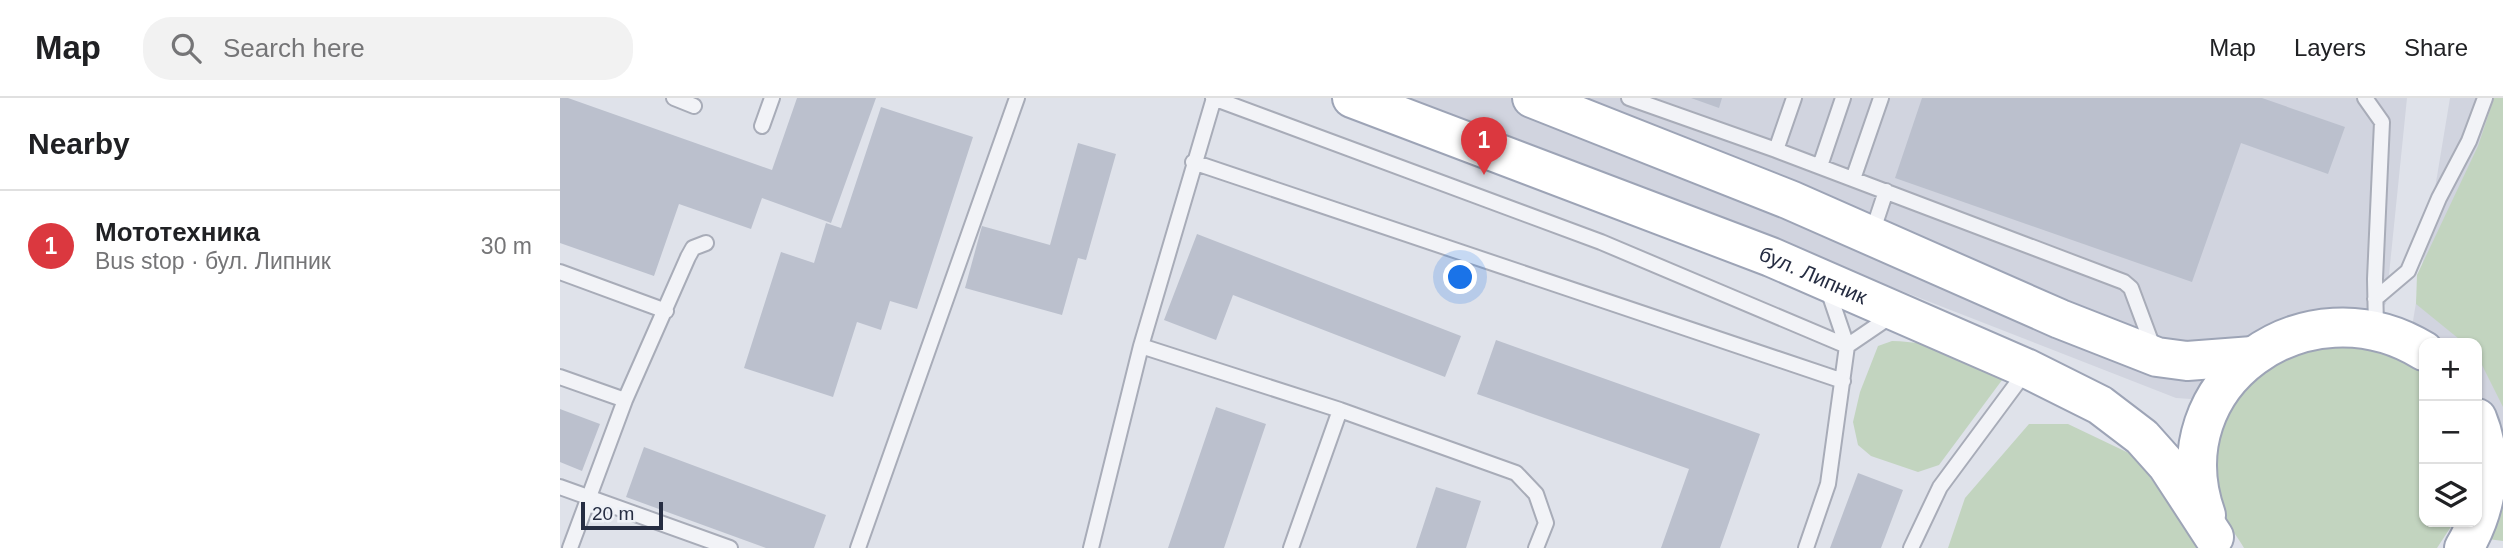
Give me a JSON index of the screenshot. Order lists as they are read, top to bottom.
{
  "streets": {
    "main road": ["бул. Липник"]
  },
  "scale_bar": "20 m",
  "page": {
    "header": "Map",
    "search": "Search here",
    "nav": ["Map", "Layers", "Share"],
    "heading": "Nearby",
    "pins": "1",
    "list": [
      {
        "mark": "1",
        "name": "Мототехника",
        "note": "Bus stop · бул. Липник",
        "value": "30 m"
      }
    ],
    "map_buttons": ["+", "−"],
    "scale": "20 m"
  }
}
